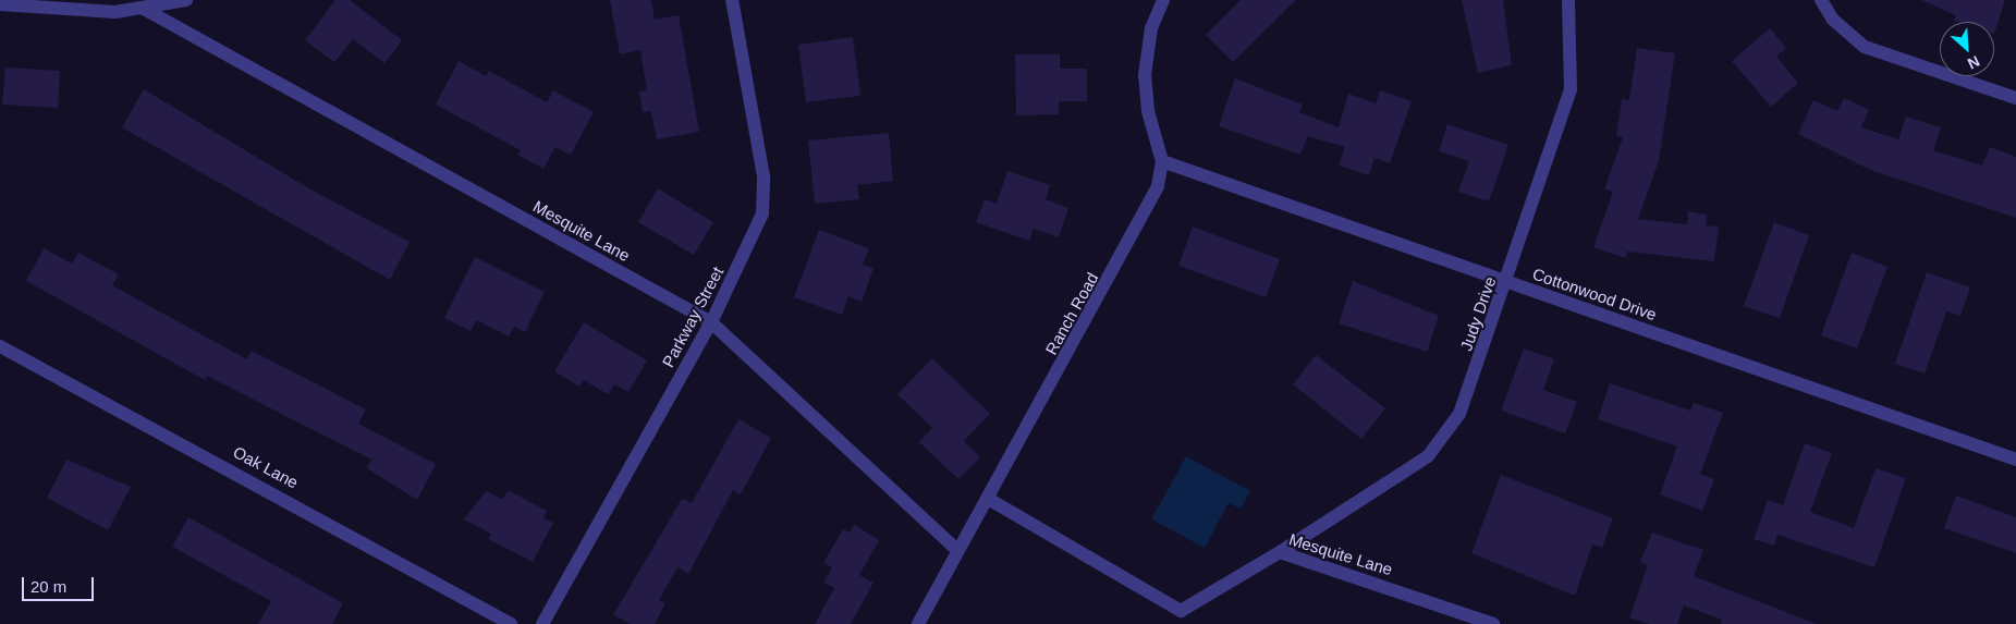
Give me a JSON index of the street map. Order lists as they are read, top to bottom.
{
  "streets": {
    "street": [
      "Mesquite Lane",
      "Cottonwood Drive",
      "Ranch Road",
      "Judy Drive",
      "Parkway Street",
      "Oak Lane"
    ]
  },
  "crossings": [
    ["Mesquite Lane", "Ranch Road"],
    ["Mesquite Lane", "Judy Drive"],
    ["Mesquite Lane", "Parkway Street"],
    ["Cottonwood Drive", "Ranch Road"],
    ["Cottonwood Drive", "Judy Drive"]
  ],
  "scale_bar": "20 m",
  "north": "bottom right"
}
